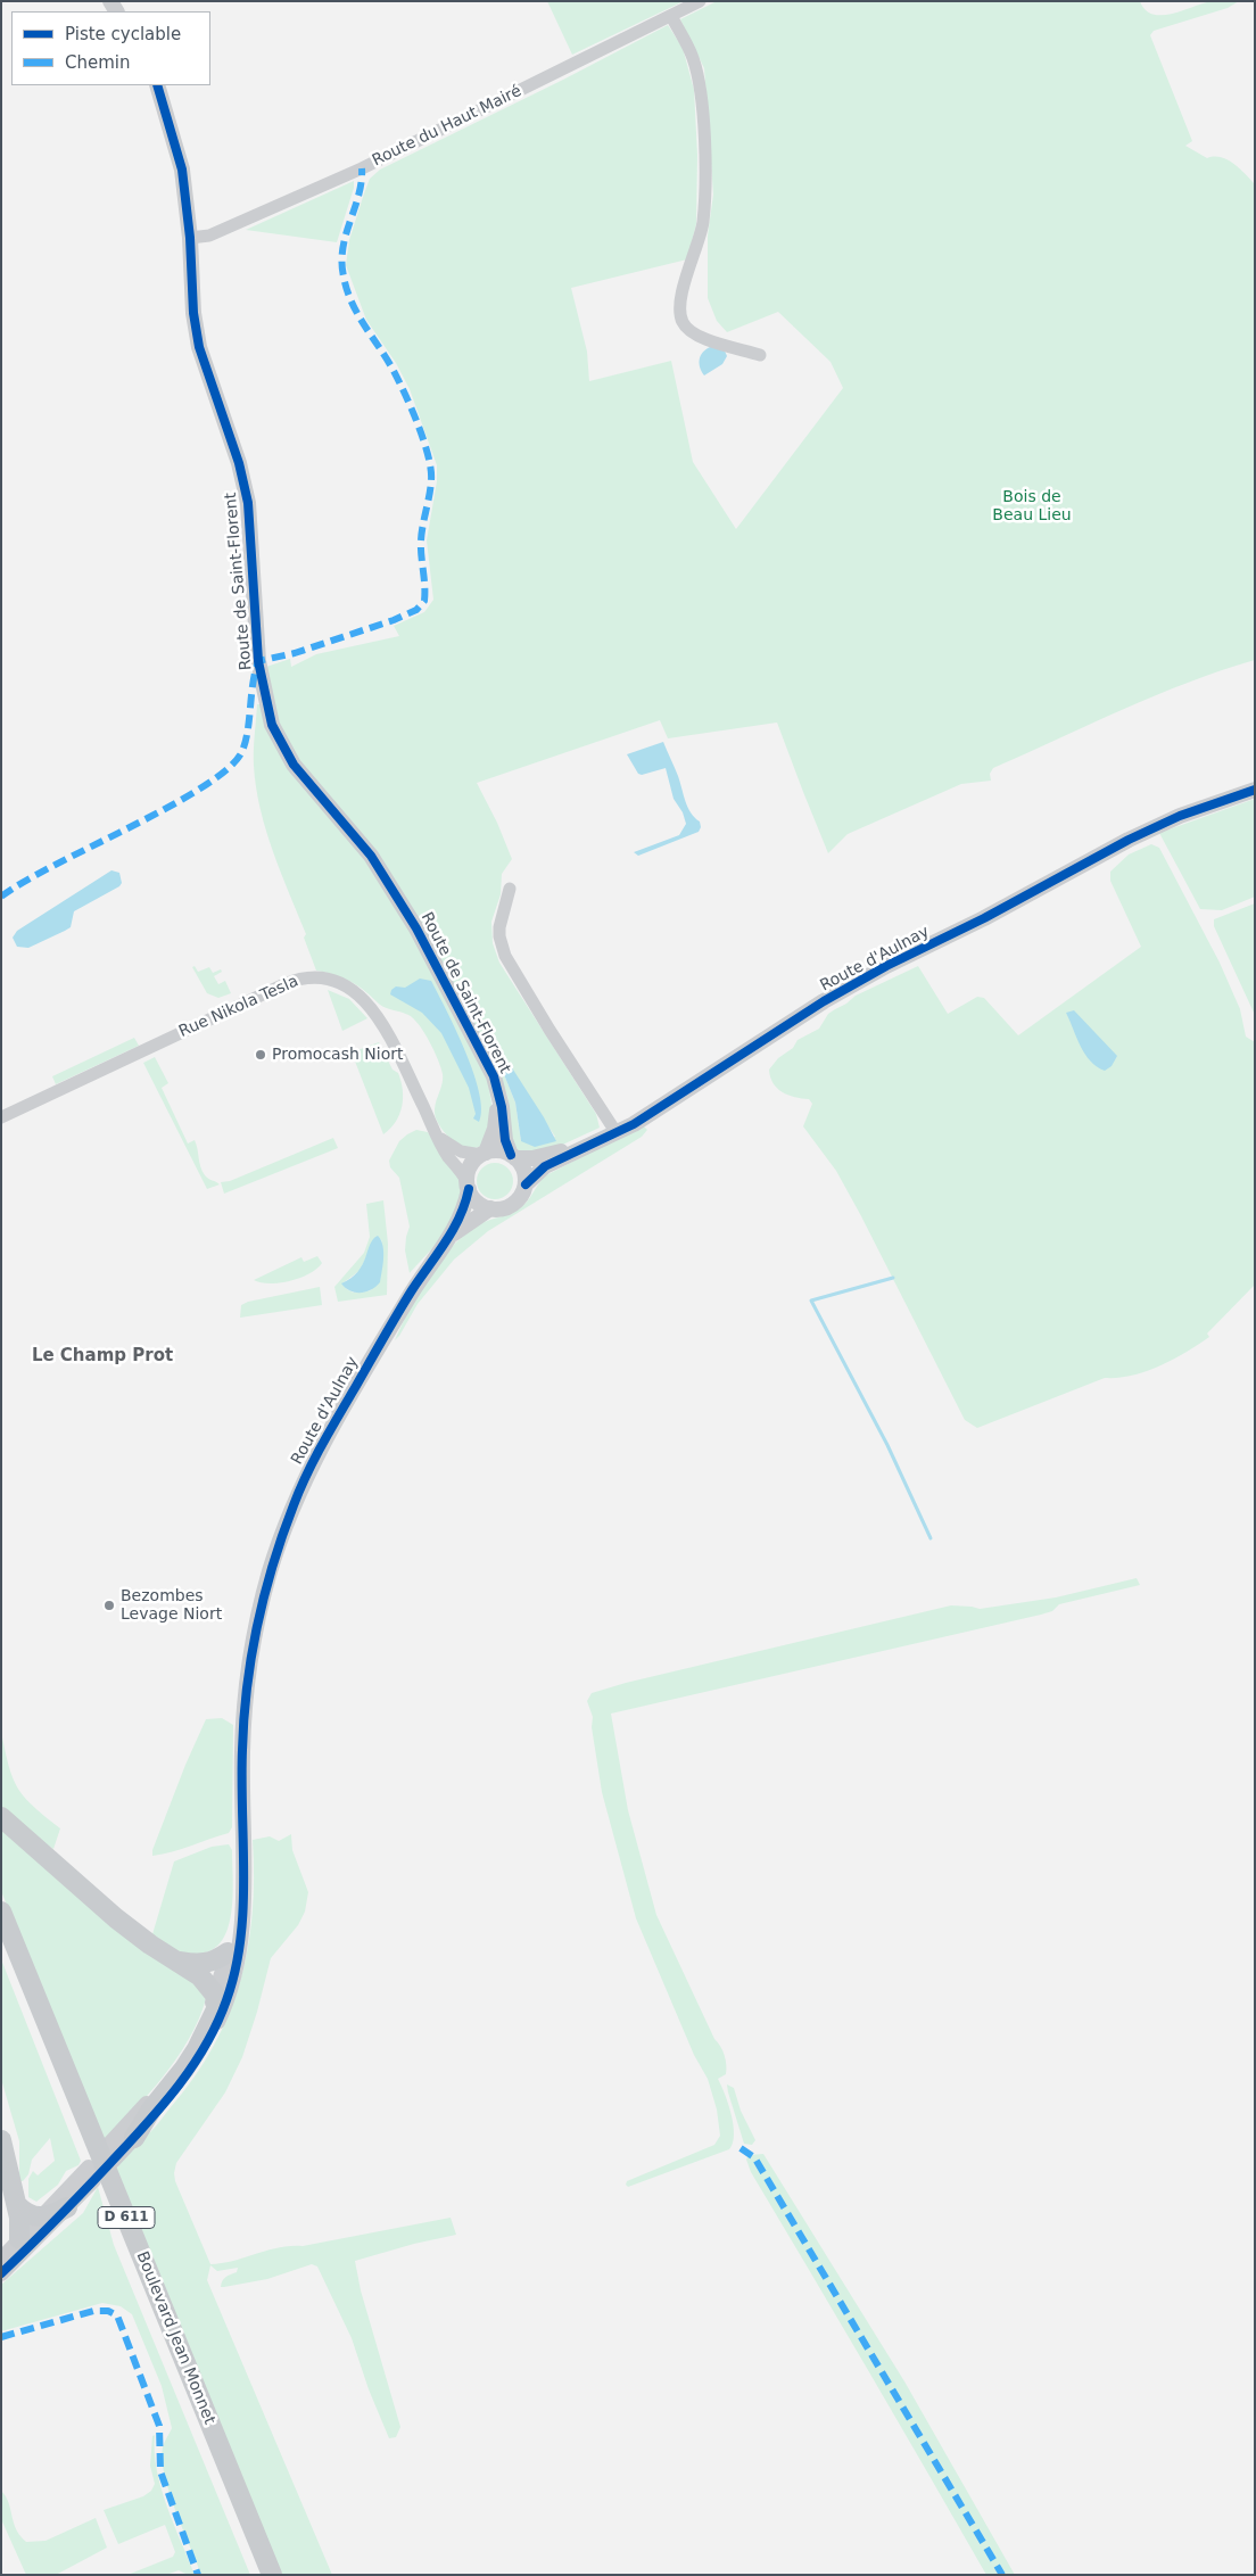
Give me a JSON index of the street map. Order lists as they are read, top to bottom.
{
  "streets": {
    "main road": ["D 611", "Boulevard Jean Monnet"],
    "street": [
      "Route du Haut Mairé",
      "Route de Saint-Florent",
      "Route d'Aulnay",
      "Rue Nikola Tesla"
    ]
  },
  "crossings": [
    ["Route du Haut Mairé", "Route de Saint-Florent"],
    ["Route de Saint-Florent", "Route d'Aulnay"],
    ["Route de Saint-Florent", "Rue Nikola Tesla"],
    ["Route d'Aulnay", "Rue Nikola Tesla"]
  ],
  "districts": ["Le Champ Prot"],
  "parks": ["Bois de Beau Lieu"],
  "places": ["Promocash Niort", "Bezombes Levage Niort"],
  "legend": ["Piste cyclable", "Chemin"]
}
